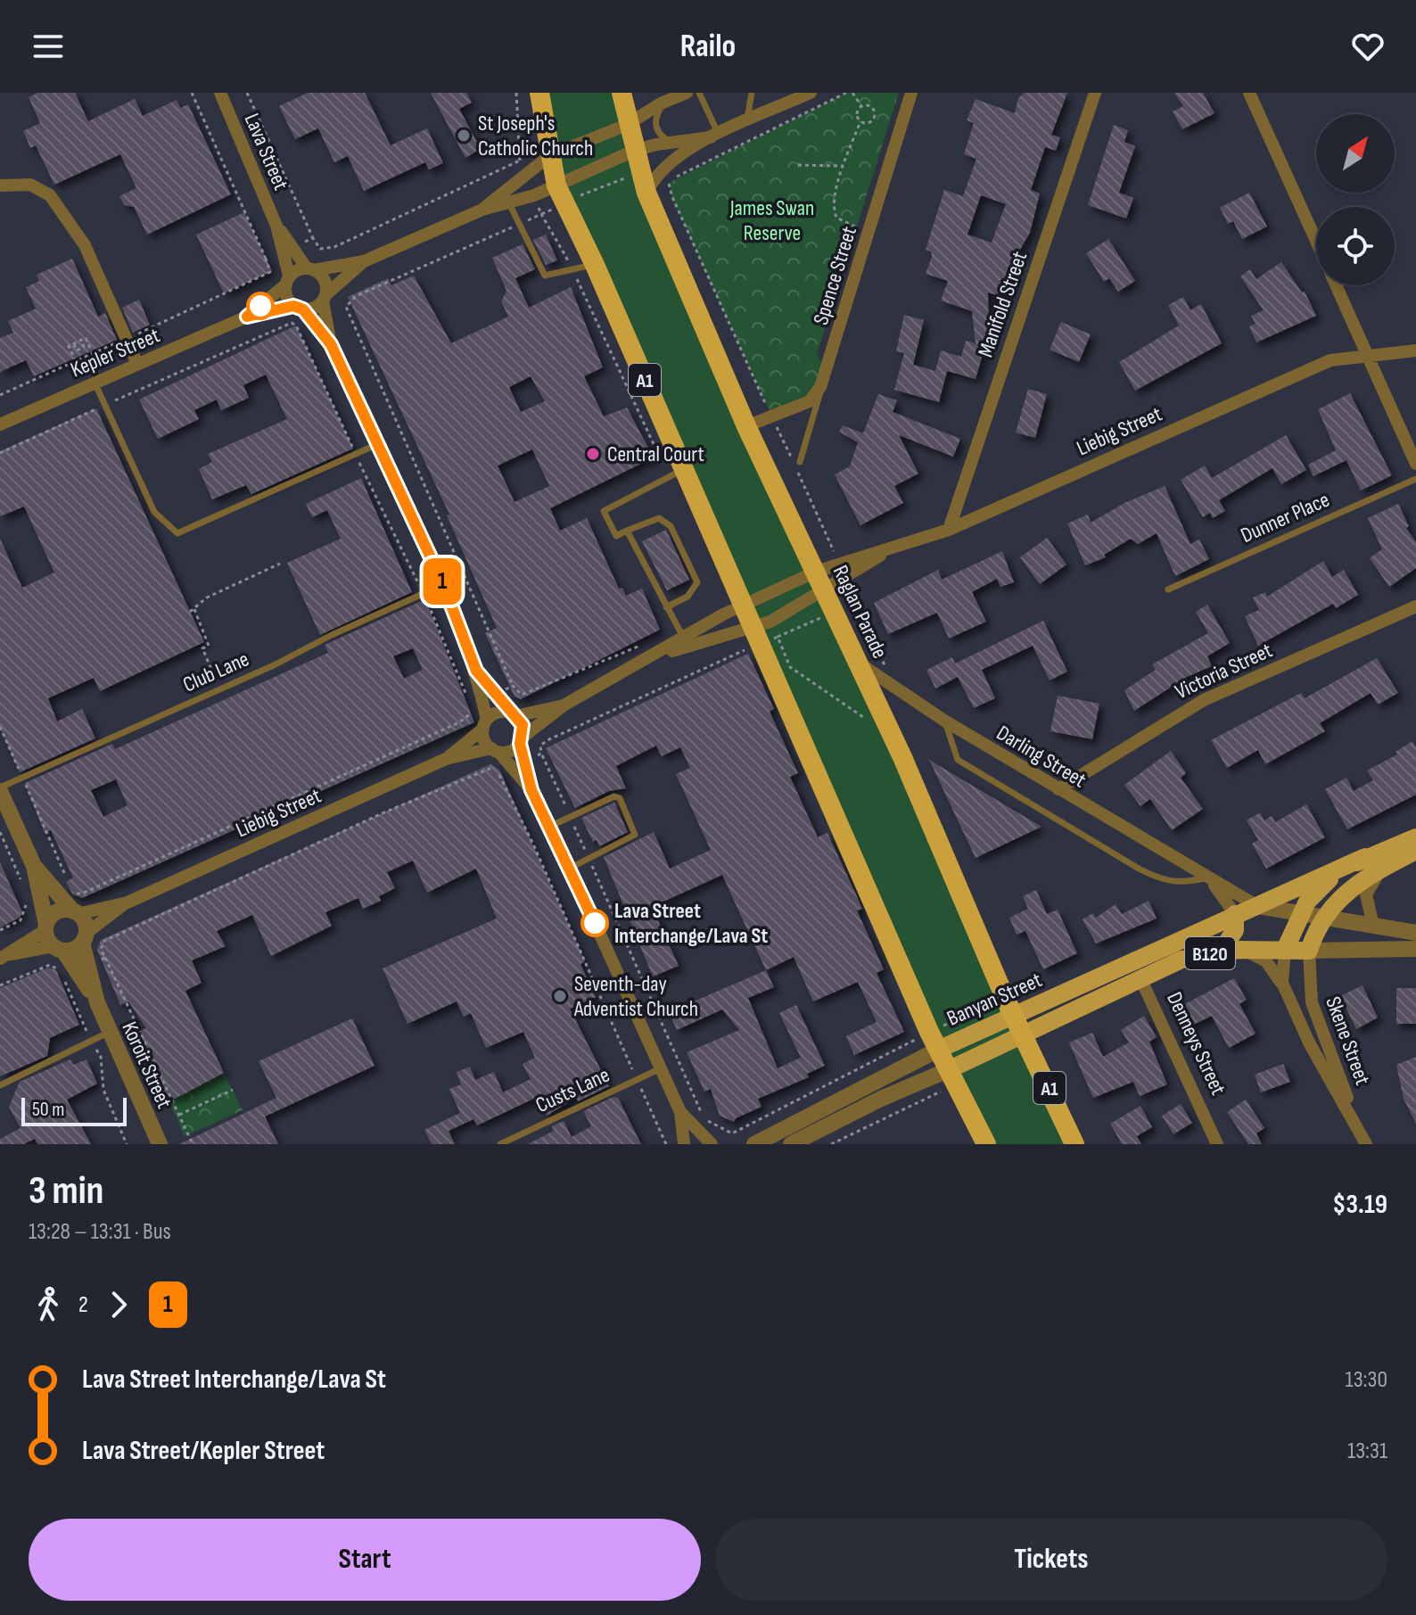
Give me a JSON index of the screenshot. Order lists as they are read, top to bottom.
{
  "streets": {
    "highway": ["A1", "Raglan Parade"],
    "main road": ["B120", "Banyan Street"],
    "street": [
      "Lava Street",
      "Spence Street",
      "Manifold Street",
      "Kepler Street",
      "Liebig Street",
      "Victoria Street",
      "Darling Street",
      "Skene Street",
      "Denneys Street",
      "Koroit Street"
    ],
    "lane": ["Dunner Place", "Club Lane", "Custs Lane"]
  },
  "crossings": [
    ["Lava Street", "Kepler Street"],
    ["Spence Street", "Raglan Parade"],
    ["Manifold Street", "Liebig Street"],
    ["A1", "Liebig Street"],
    ["A1", "Banyan Street"],
    ["Liebig Street", "Raglan Parade"],
    ["Liebig Street", "Koroit Street"],
    ["Raglan Parade", "Darling Street"],
    ["Raglan Parade", "Banyan Street"],
    ["Victoria Street", "Darling Street"],
    ["Darling Street", "B120"],
    ["Darling Street", "Banyan Street"],
    ["B120", "Banyan Street"],
    ["B120", "Skene Street"],
    ["Banyan Street", "Skene Street"],
    ["Banyan Street", "Denneys Street"]
  ],
  "parks": ["James Swan Reserve"],
  "places": [
    "St Joseph's Catholic Church",
    "Central Court",
    "Lava Street Interchange/Lava St",
    "Seventh-day Adventist Church"
  ],
  "lines": ["bus line 1"],
  "scale_bar": "50 m",
  "north": "top right",
  "page": {
    "header": "Railo",
    "on_map": "1",
    "scale": "50 m",
    "heading": ["3 min", "13:28 – 13:31 · Bus", "$3.19"],
    "legs": ["2", "1"],
    "list": [
      {
        "name": "Lava Street Interchange/Lava St",
        "value": "13:30"
      },
      {
        "name": "Lava Street/Kepler Street",
        "value": "13:31"
      }
    ],
    "buttons": ["Start", "Tickets"]
  }
}
